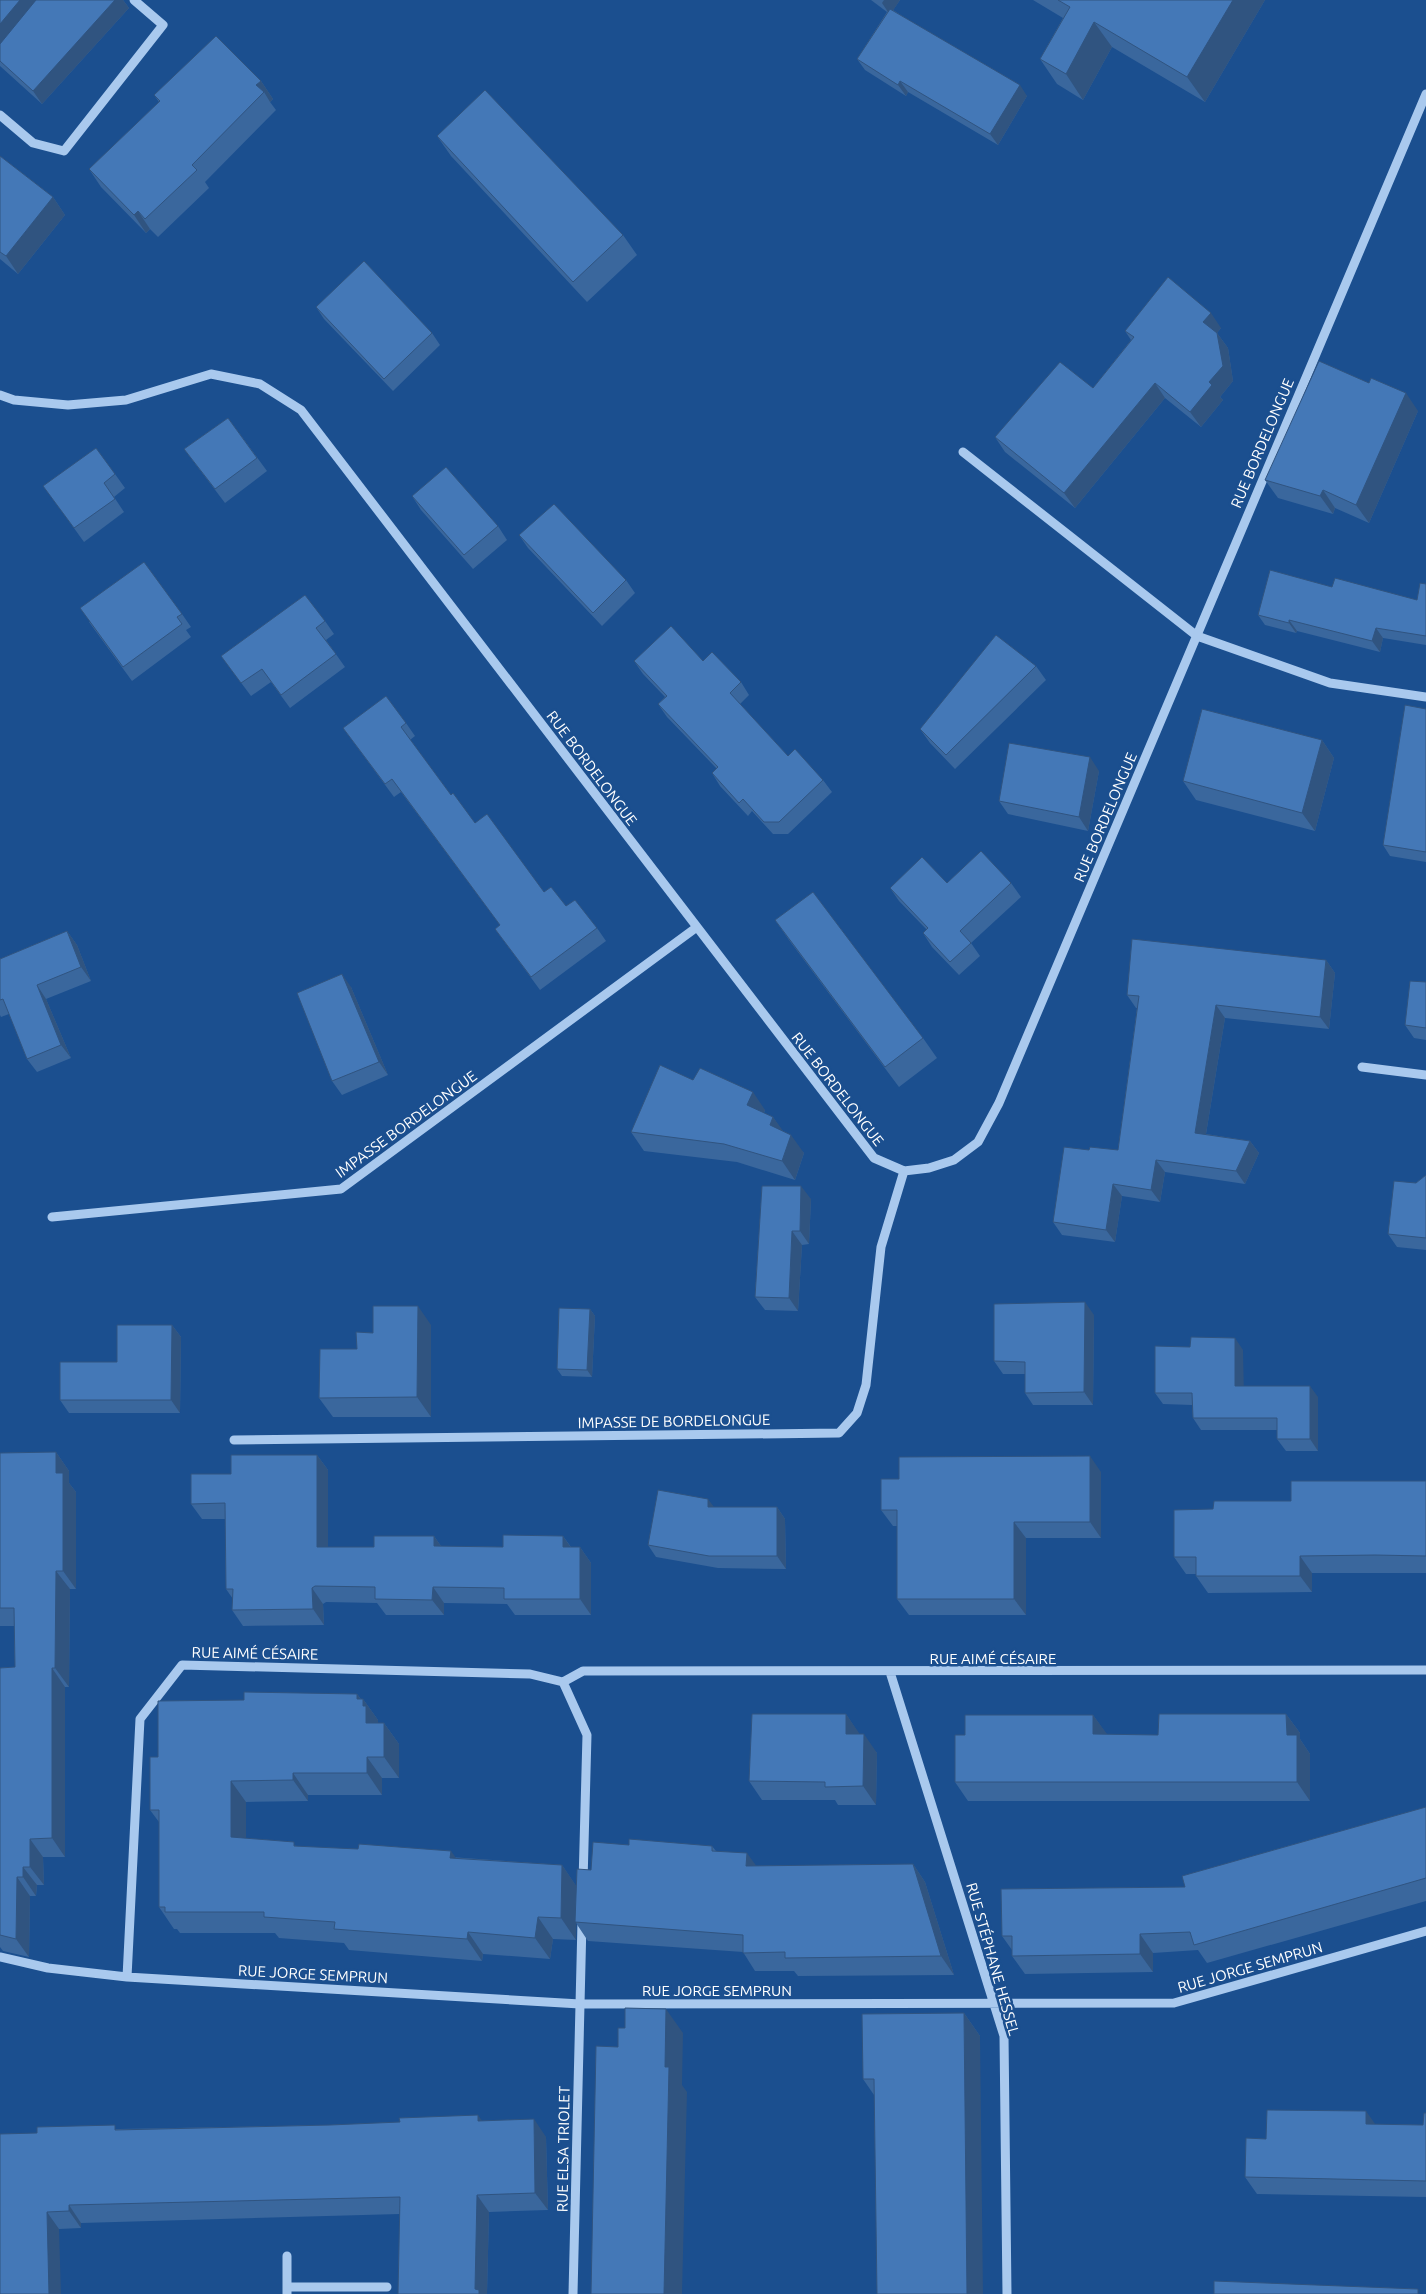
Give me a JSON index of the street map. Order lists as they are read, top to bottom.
{
  "streets": {
    "street": [
      "RUE BORDELONGUE",
      "IMPASSE BORDELONGUE",
      "IMPASSE DE BORDELONGUE",
      "RUE AIMÉ CÉSAIRE",
      "RUE STÉPHANE HESSEL",
      "RUE JORGE SEMPRUN",
      "RUE ELSA TRIOLET"
    ]
  },
  "crossings": [
    ["RUE BORDELONGUE", "IMPASSE BORDELONGUE"],
    ["RUE BORDELONGUE", "IMPASSE DE BORDELONGUE"],
    ["RUE AIMÉ CÉSAIRE", "RUE STÉPHANE HESSEL"],
    ["RUE AIMÉ CÉSAIRE", "RUE JORGE SEMPRUN"],
    ["RUE STÉPHANE HESSEL", "RUE JORGE SEMPRUN"],
    ["RUE JORGE SEMPRUN", "RUE ELSA TRIOLET"]
  ]
}
